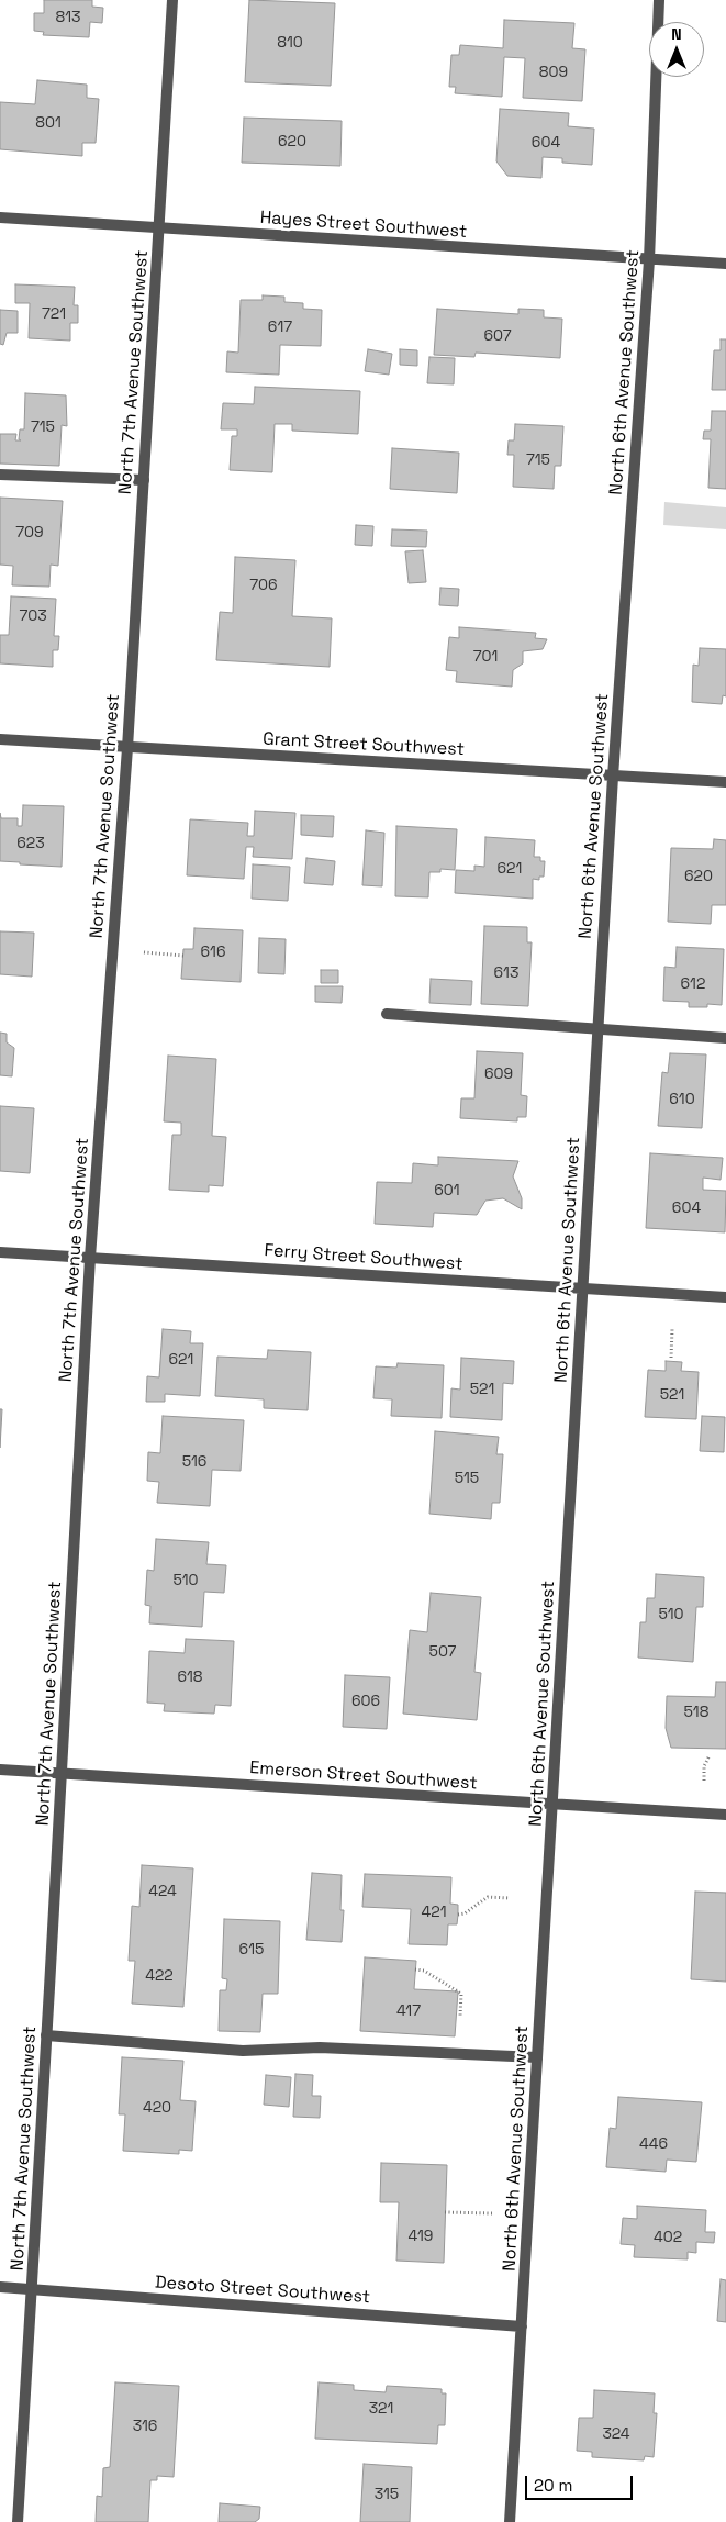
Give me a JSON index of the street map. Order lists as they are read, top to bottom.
{
  "streets": {
    "street": [
      "Hayes Street Southwest",
      "North 7th Avenue Southwest",
      "North 6th Avenue Southwest",
      "Grant Street Southwest",
      "Ferry Street Southwest",
      "Emerson Street Southwest",
      "Desoto Street Southwest"
    ]
  },
  "crossings": [
    ["Hayes Street Southwest", "North 7th Avenue Southwest"],
    ["Hayes Street Southwest", "North 6th Avenue Southwest"],
    ["North 7th Avenue Southwest", "Grant Street Southwest"],
    ["North 7th Avenue Southwest", "Ferry Street Southwest"],
    ["North 7th Avenue Southwest", "Emerson Street Southwest"],
    ["North 7th Avenue Southwest", "Desoto Street Southwest"],
    ["North 6th Avenue Southwest", "Grant Street Southwest"],
    ["North 6th Avenue Southwest", "Ferry Street Southwest"],
    ["North 6th Avenue Southwest", "Emerson Street Southwest"],
    ["North 6th Avenue Southwest", "Desoto Street Southwest"]
  ],
  "house_numbers": [
    "813",
    "810",
    "809",
    "801",
    "620",
    "604",
    "721",
    "617",
    "607",
    "715",
    "715",
    "709",
    "706",
    "703",
    "701",
    "623",
    "621",
    "620",
    "616",
    "613",
    "612",
    "609",
    "610",
    "601",
    "604",
    "621",
    "521",
    "521",
    "516",
    "515",
    "510",
    "510",
    "507",
    "618",
    "606",
    "518",
    "424",
    "421",
    "615",
    "422",
    "417",
    "420",
    "446",
    "419",
    "402",
    "321",
    "316",
    "324",
    "315"
  ],
  "scale_bar": "20 m",
  "north": "top"
}
